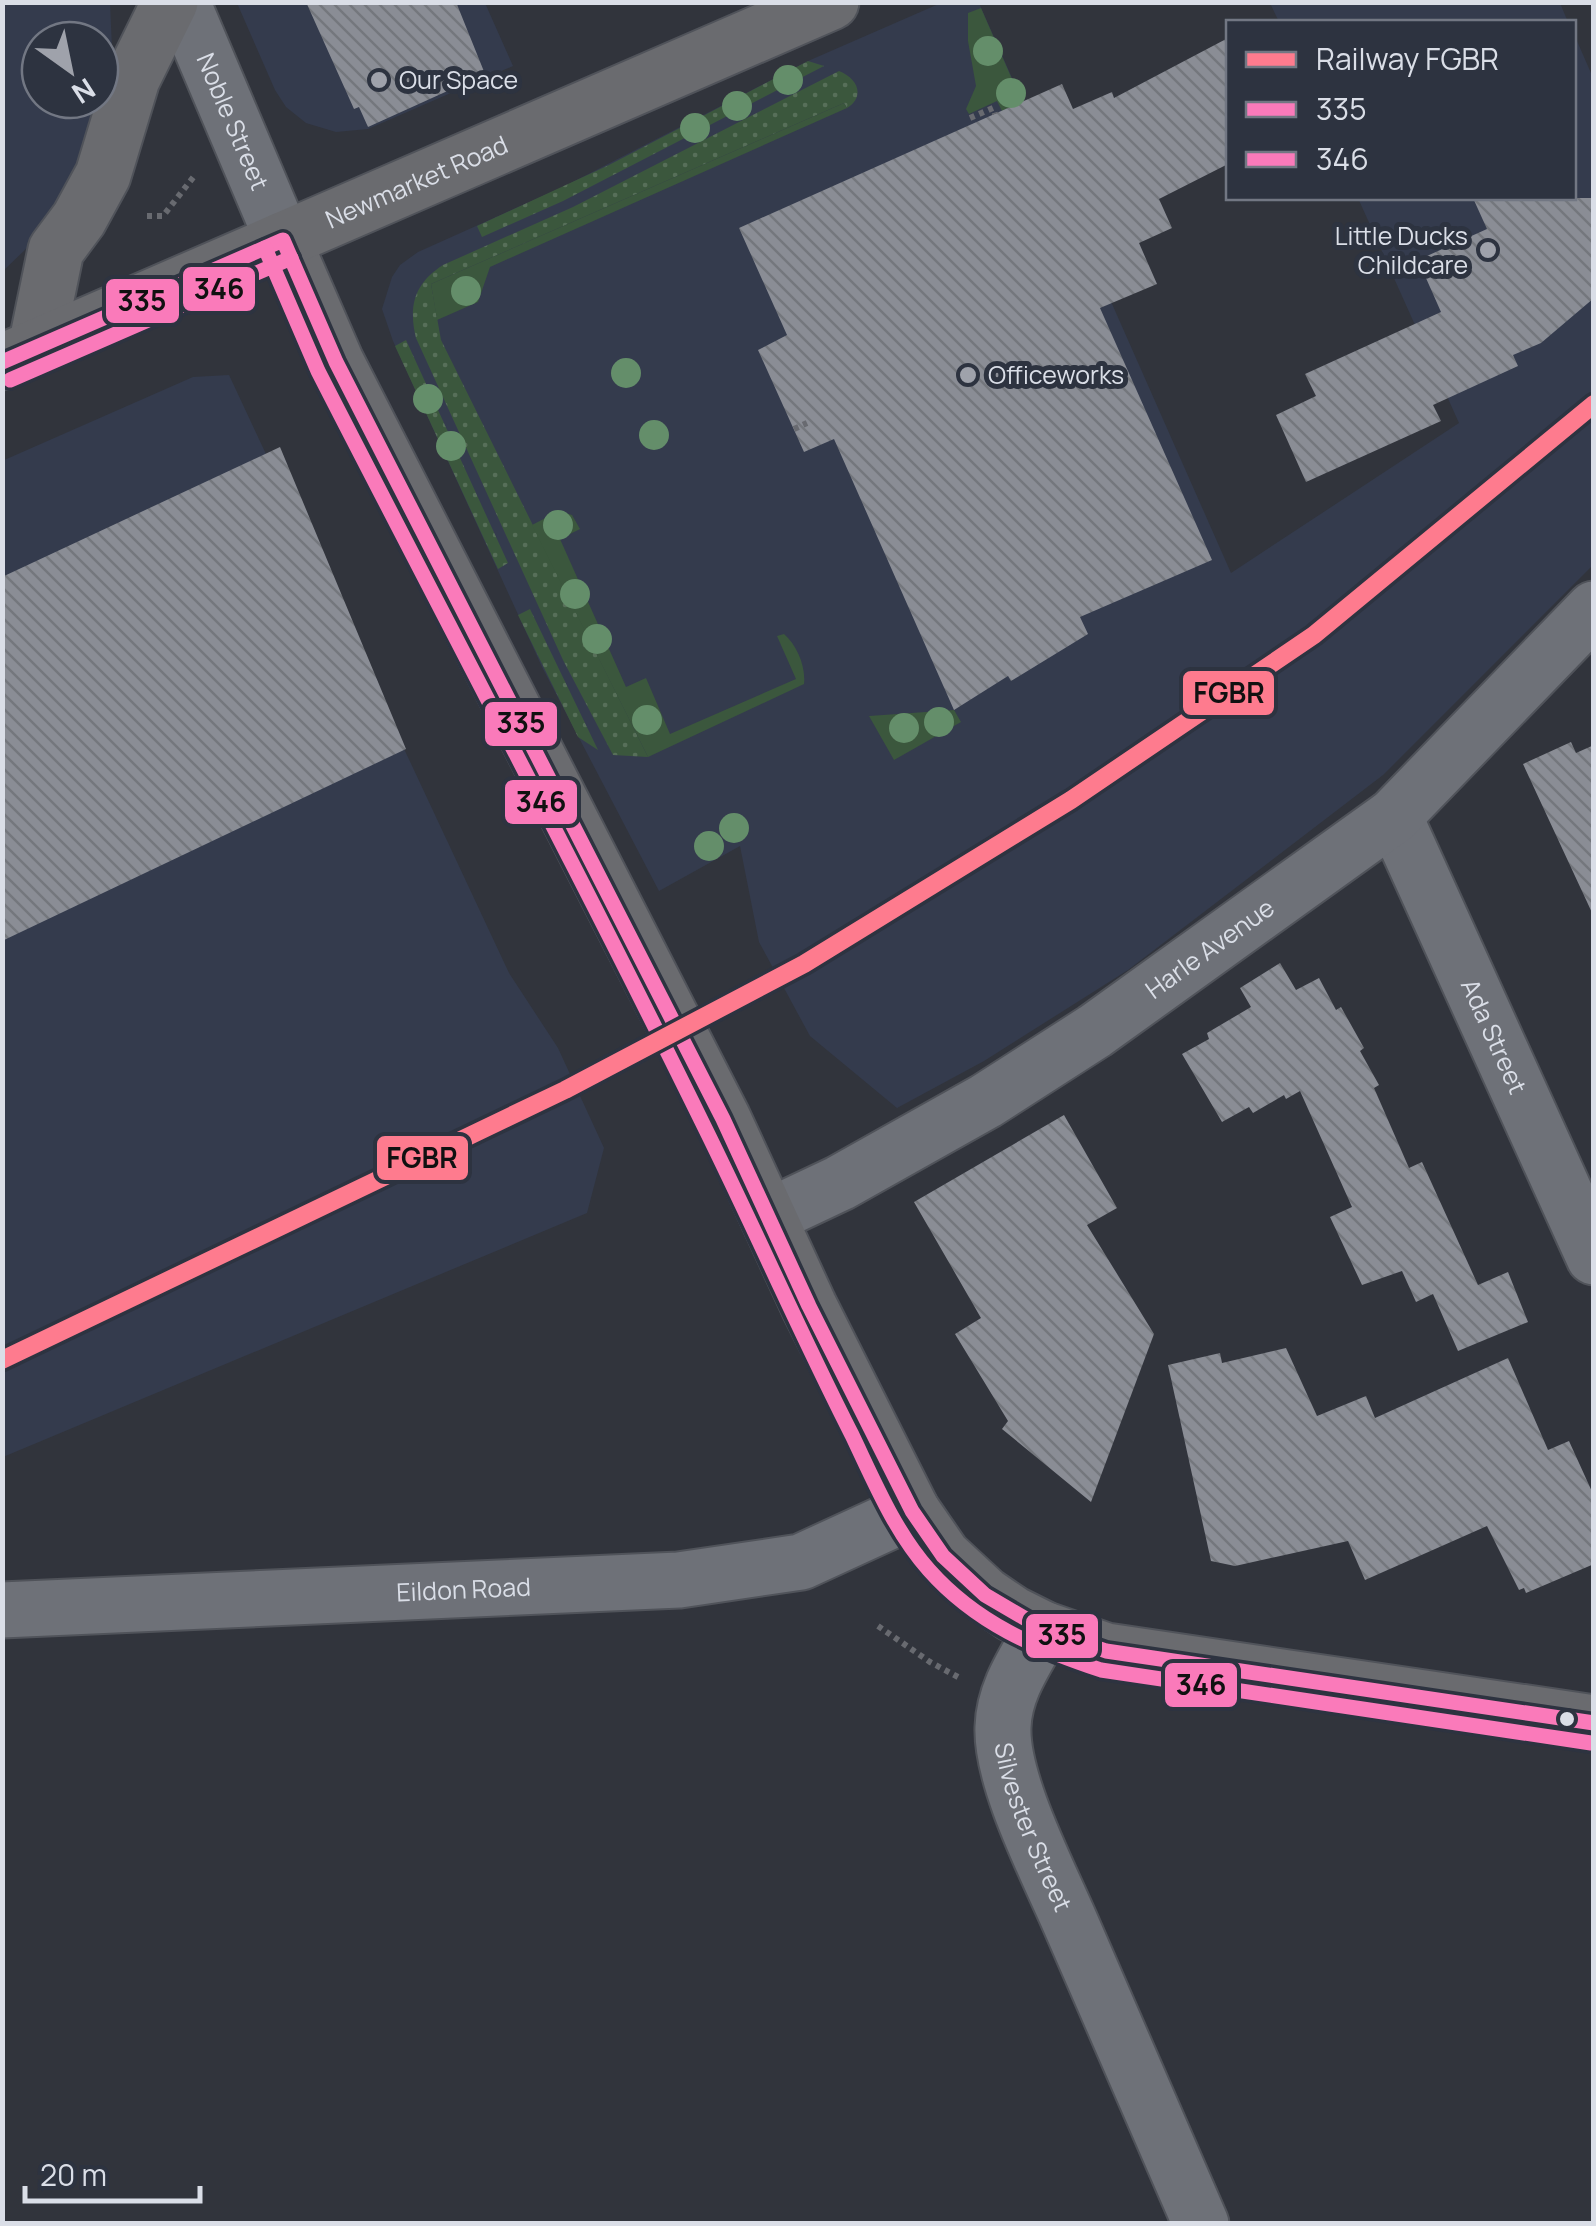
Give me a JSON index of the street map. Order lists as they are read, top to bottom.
{
  "streets": {
    "main road": ["Newmarket Road"],
    "street": [
      "Noble Street",
      "Harle Avenue",
      "Ada Street",
      "Eildon Road",
      "Silvester Street"
    ]
  },
  "crossings": [
    ["Noble Street", "Newmarket Road"],
    ["Harle Avenue", "Ada Street"]
  ],
  "places": ["Our Space", "Little Ducks Childcare", "Officeworks"],
  "lines": ["transit line 335", "transit line 346", "rail line FGBR"],
  "legend": ["Railway FGBR", "335", "346"],
  "scale_bar": "20 m",
  "north": "bottom right"
}
